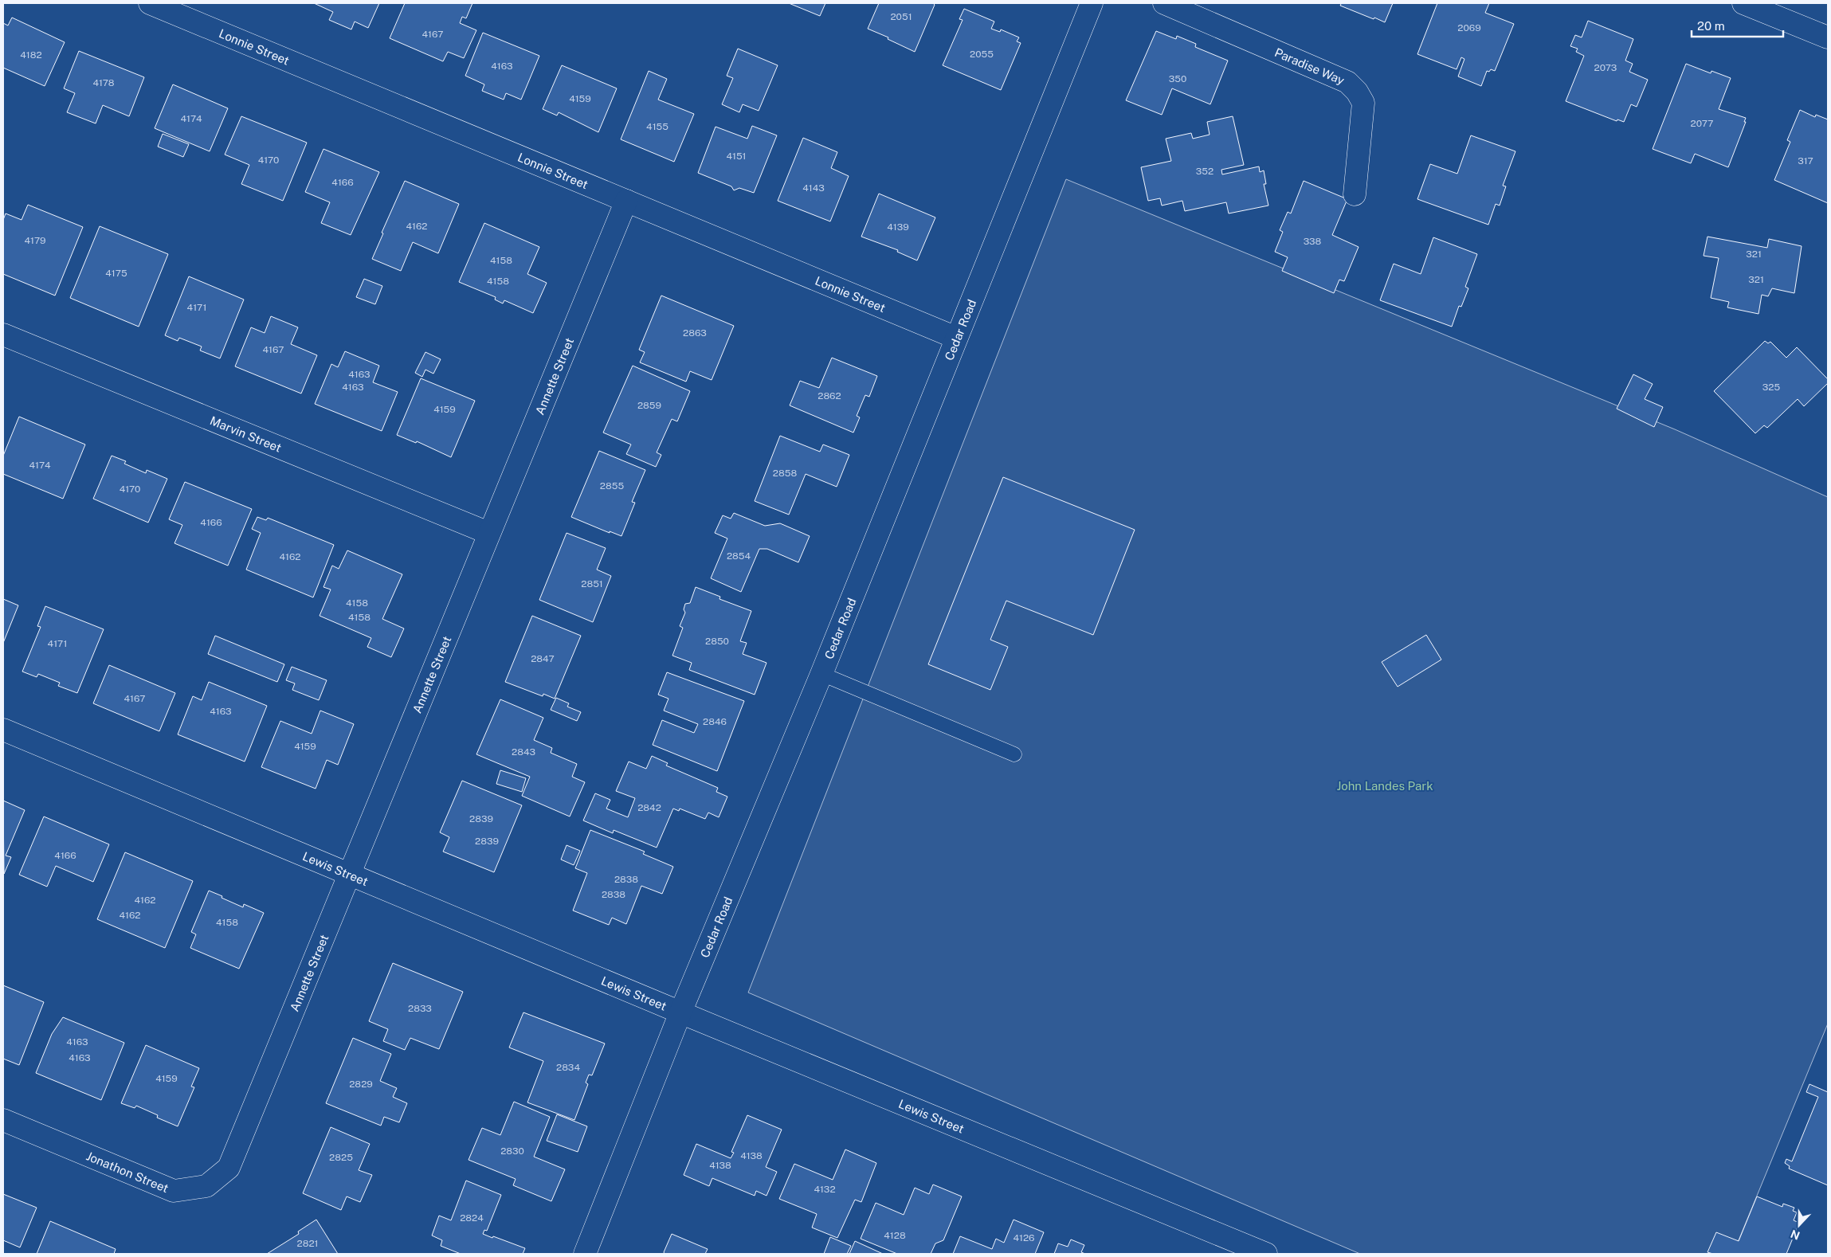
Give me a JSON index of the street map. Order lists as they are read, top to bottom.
{
  "streets": {
    "street": [
      "Lonnie Street",
      "Paradise Way",
      "Cedar Road",
      "Annette Street",
      "Marvin Street",
      "Lewis Street",
      "Jonathon Street"
    ]
  },
  "crossings": [
    ["Lonnie Street", "Cedar Road"],
    ["Lonnie Street", "Annette Street"],
    ["Cedar Road", "Lewis Street"],
    ["Annette Street", "Marvin Street"],
    ["Annette Street", "Lewis Street"],
    ["Annette Street", "Jonathon Street"]
  ],
  "parks": ["John Landes Park"],
  "house_numbers": [
    "2051",
    "2069",
    "4167",
    "2055",
    "4182",
    "4163",
    "2073",
    "350",
    "4178",
    "4159",
    "4174",
    "2077",
    "4155",
    "4151",
    "4170",
    "317",
    "352",
    "4166",
    "4143",
    "4162",
    "4139",
    "4179",
    "338",
    "321",
    "4158",
    "4175",
    "321",
    "4158",
    "4171",
    "2863",
    "4167",
    "4163",
    "4163",
    "325",
    "2862",
    "2859",
    "4159",
    "4174",
    "2858",
    "2855",
    "4170",
    "4166",
    "2854",
    "4162",
    "2851",
    "4158",
    "4158",
    "2850",
    "4171",
    "2847",
    "4167",
    "4163",
    "2846",
    "4159",
    "2843",
    "2842",
    "2839",
    "2839",
    "4166",
    "2838",
    "2838",
    "4162",
    "4162",
    "4158",
    "2833",
    "4163",
    "4163",
    "2834",
    "4159",
    "2829",
    "2830",
    "4138",
    "2825",
    "4138",
    "4132",
    "2824",
    "4128",
    "4126",
    "2821"
  ],
  "scale_bar": "20 m",
  "north": "bottom"
}
